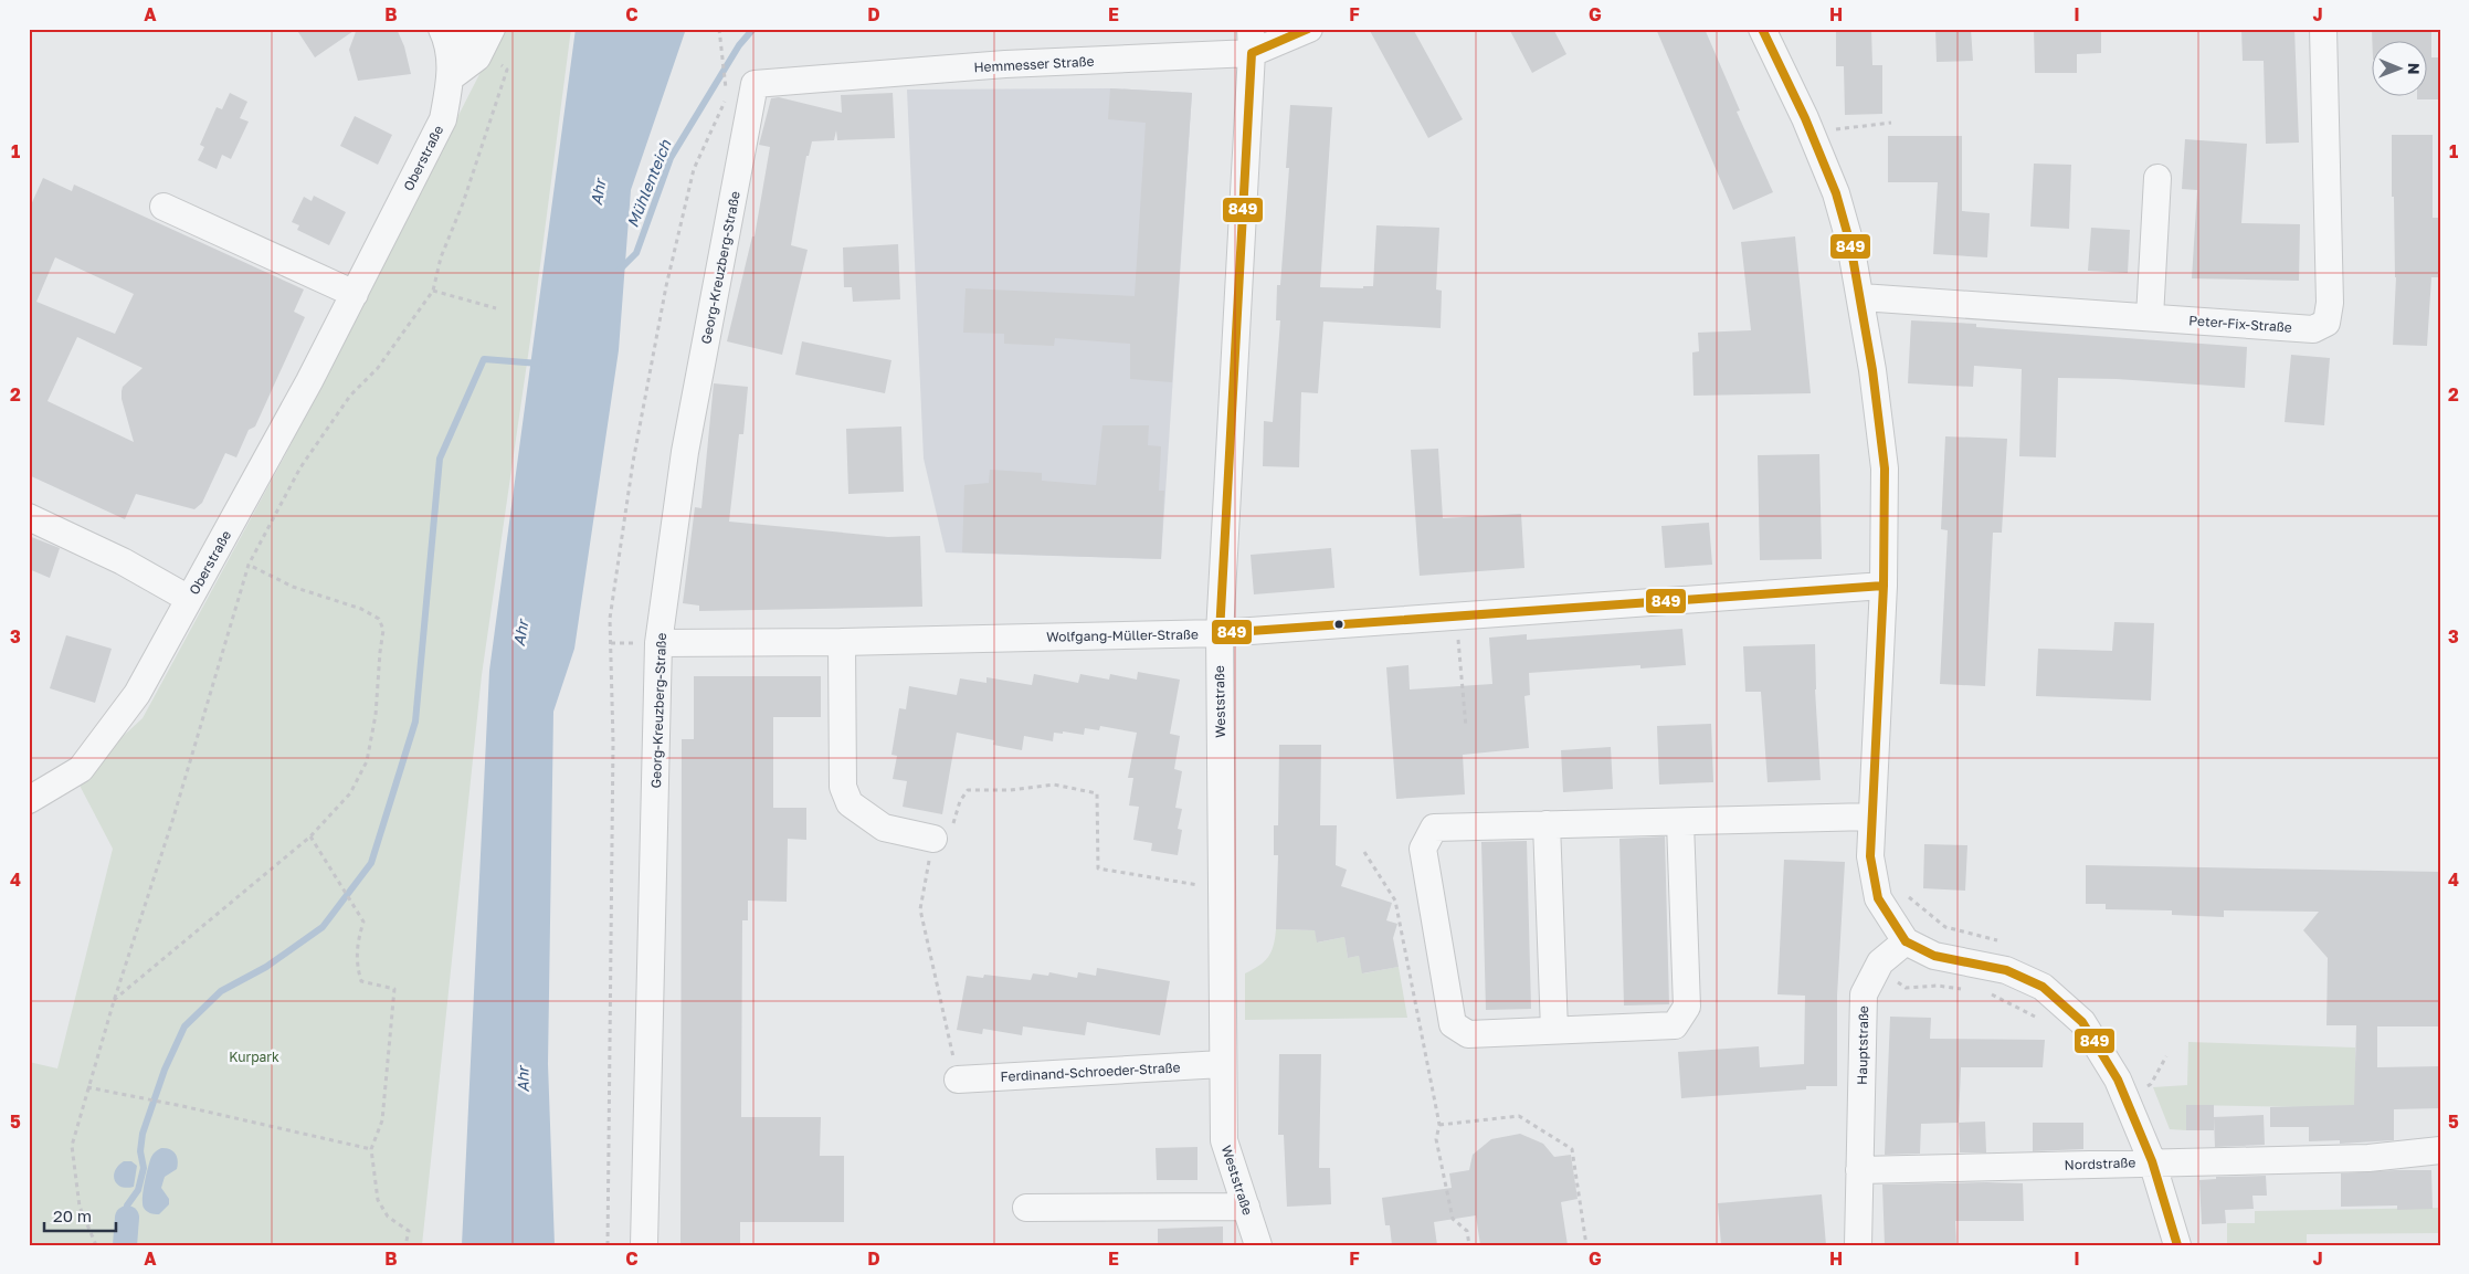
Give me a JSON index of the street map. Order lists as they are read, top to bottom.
{
  "streets": {
    "street": [
      "Hemmesser Straße",
      "Oberstraße",
      "Georg-Kreuzberg-Straße",
      "Peter-Fix-Straße",
      "Wolfgang-Müller-Straße",
      "Weststraße",
      "Hauptstraße",
      "Ferdinand-Schroeder-Straße",
      "Nordstraße"
    ]
  },
  "crossings": [
    ["Hemmesser Straße", "Georg-Kreuzberg-Straße"],
    ["Hemmesser Straße", "Weststraße"],
    ["Georg-Kreuzberg-Straße", "Wolfgang-Müller-Straße"],
    ["Wolfgang-Müller-Straße", "Weststraße"],
    ["Weststraße", "Ferdinand-Schroeder-Straße"],
    ["Hauptstraße", "Nordstraße"]
  ],
  "water": ["Mühlenteich", "Ahr"],
  "parks": ["Kurpark"],
  "lines": ["transit line 849"],
  "scale_bar": "20 m",
  "north": "right",
  "grid": {
    "columns": [
      "A",
      "B",
      "C",
      "D",
      "E",
      "F",
      "G",
      "H",
      "I",
      "J"
    ],
    "rows": [
      "1",
      "2",
      "3",
      "4",
      "5"
    ]
  }
}
